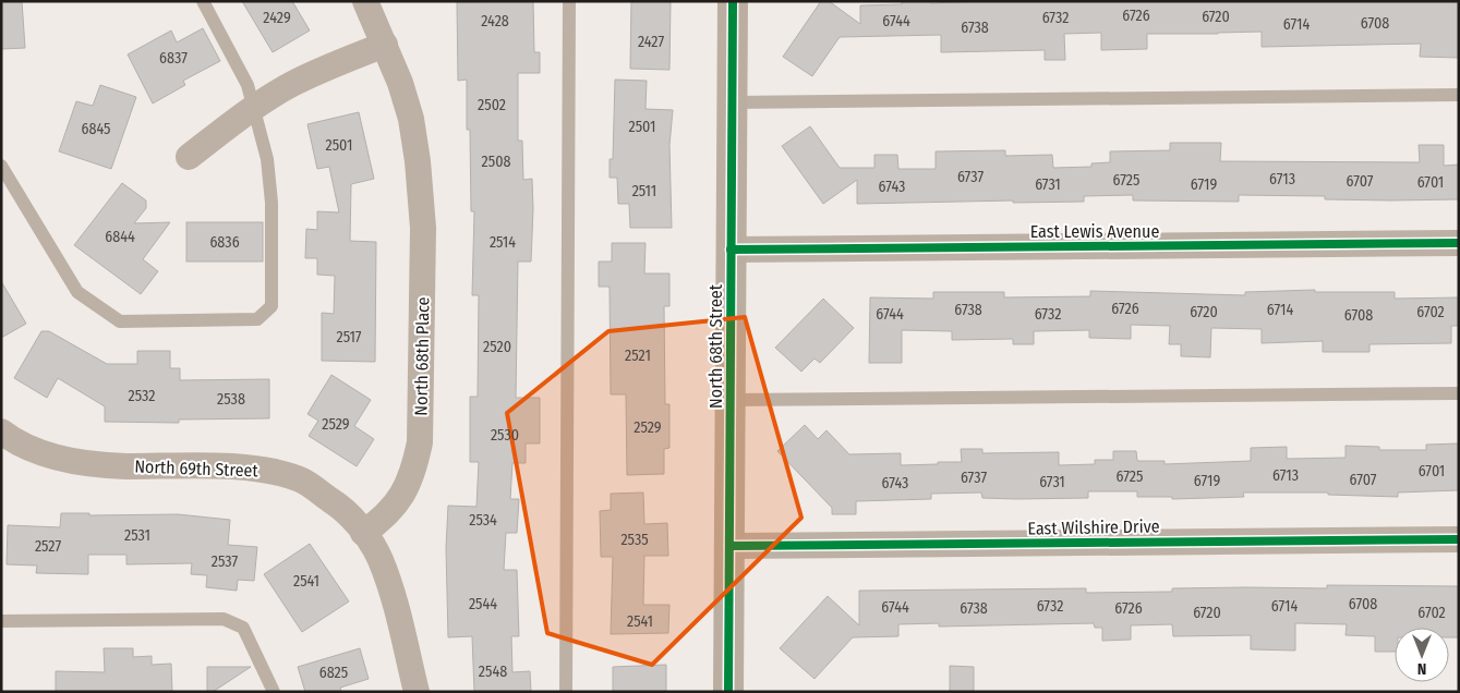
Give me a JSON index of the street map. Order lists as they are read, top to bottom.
{
  "streets": {
    "street": [
      "East Lewis Avenue",
      "North 68th Street",
      "North 68th Place",
      "North 69th Street",
      "East Wilshire Drive"
    ]
  },
  "crossings": [
    ["East Lewis Avenue", "North 68th Street"],
    ["North 68th Street", "East Wilshire Drive"],
    ["North 68th Place", "North 69th Street"]
  ],
  "house_numbers": [
    "6726",
    "6720",
    "2429",
    "6732",
    "2428",
    "6744",
    "6708",
    "6714",
    "6738",
    "2427",
    "6837",
    "2502",
    "2501",
    "6845",
    "2501",
    "2508",
    "6737",
    "6713",
    "6725",
    "6707",
    "6701",
    "6731",
    "6719",
    "6743",
    "2511",
    "6844",
    "6836",
    "2514",
    "6726",
    "6738",
    "6714",
    "6720",
    "6702",
    "6744",
    "6732",
    "6708",
    "2517",
    "2520",
    "2521",
    "2532",
    "2538",
    "2529",
    "2529",
    "2530",
    "6701",
    "6713",
    "6725",
    "6737",
    "6707",
    "6719",
    "6731",
    "6743",
    "2534",
    "2531",
    "2535",
    "2527",
    "2537",
    "2541",
    "2544",
    "6708",
    "6732",
    "6714",
    "6744",
    "6738",
    "6726",
    "6720",
    "6702",
    "2541",
    "2548",
    "6825"
  ],
  "north": "bottom"
}
